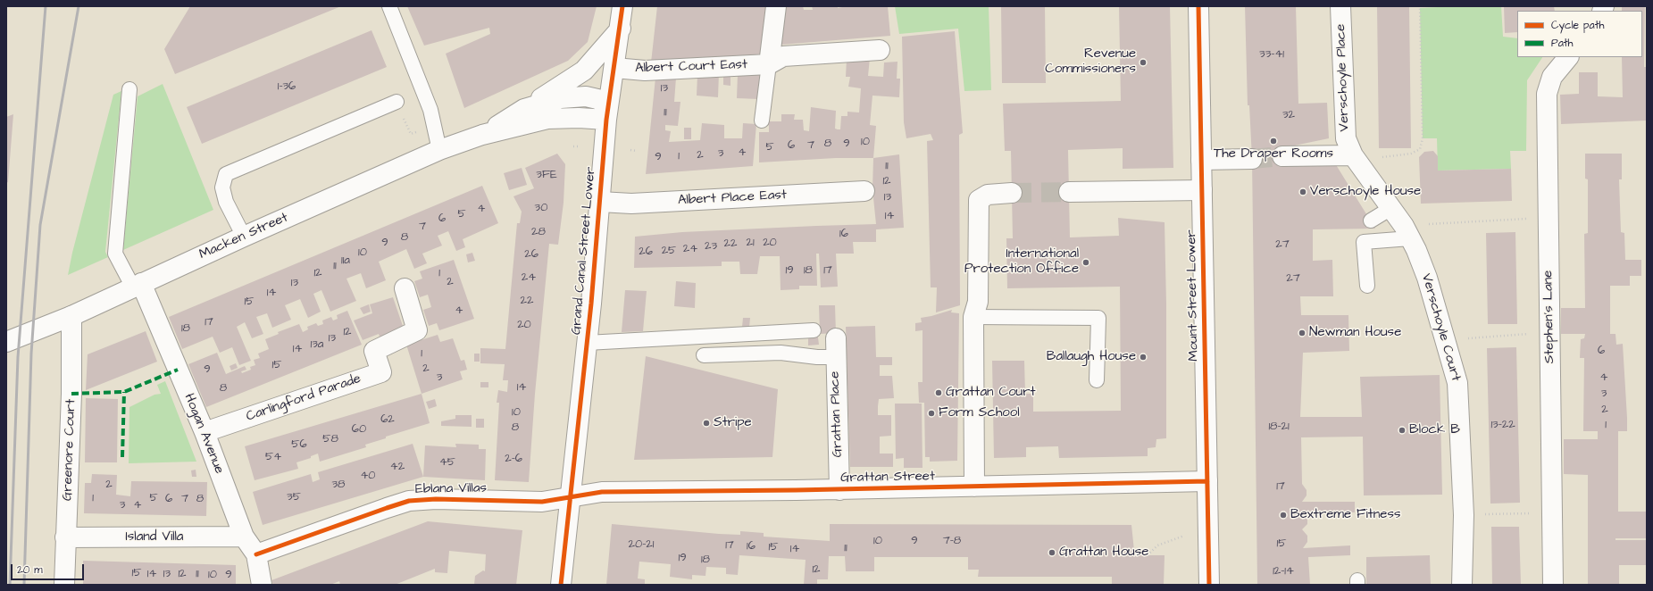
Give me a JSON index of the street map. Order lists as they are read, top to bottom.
{
  "streets": {
    "street": [
      "Albert Court East",
      "Verschoyle Place",
      "Albert Place East",
      "Macken Street",
      "Grand Canal Street Lower",
      "Mount Street Lower",
      "Stephen's Lane",
      "Verschoyle Court",
      "Carlingford Parade",
      "Grattan Place",
      "Hogan Avenue",
      "Greenore Court",
      "Grattan Street",
      "Eblana Villas",
      "Island Villa"
    ]
  },
  "crossings": [
    ["Albert Court East", "Grand Canal Street Lower"],
    ["Verschoyle Place", "Verschoyle Court"],
    ["Albert Place East", "Grand Canal Street Lower"],
    ["Macken Street", "Grand Canal Street Lower"],
    ["Macken Street", "Hogan Avenue"],
    ["Macken Street", "Greenore Court"],
    ["Grand Canal Street Lower", "Grattan Street"],
    ["Grand Canal Street Lower", "Eblana Villas"],
    ["Mount Street Lower", "Grattan Street"],
    ["Carlingford Parade", "Hogan Avenue"],
    ["Grattan Place", "Grattan Street"],
    ["Hogan Avenue", "Eblana Villas"],
    ["Hogan Avenue", "Island Villa"],
    ["Greenore Court", "Island Villa"],
    ["Grattan Street", "Eblana Villas"]
  ],
  "places": [
    "Revenue Commissioners",
    "The Draper Rooms",
    "Verschoyle House",
    "International Protection Office",
    "Newman House",
    "Ballaugh House",
    "Grattan Court",
    "Form School",
    "Stripe",
    "Block B",
    "Bextreme Fitness",
    "Grattan House"
  ],
  "house_numbers": [
    "33-41",
    "1-36",
    "13",
    "11",
    "32",
    "10",
    "8",
    "9",
    "6",
    "7",
    "5",
    "4",
    "3",
    "2",
    "1",
    "9",
    "11",
    "3FE",
    "12",
    "13",
    "30",
    "4",
    "5",
    "14",
    "6",
    "7",
    "28",
    "16",
    "8",
    "9",
    "21",
    "20",
    "22",
    "27",
    "23",
    "24",
    "25",
    "26",
    "10",
    "26",
    "11a",
    "11",
    "19",
    "18",
    "17",
    "12",
    "1",
    "24",
    "27",
    "2",
    "13",
    "14",
    "22",
    "15",
    "4",
    "17",
    "20",
    "18",
    "12",
    "13",
    "13a",
    "14",
    "6",
    "1",
    "15",
    "2",
    "9",
    "3",
    "4",
    "14",
    "8",
    "3",
    "2",
    "10",
    "62",
    "13-22",
    "1",
    "18-21",
    "8",
    "60",
    "58",
    "56",
    "54",
    "2-6",
    "45",
    "42",
    "40",
    "2",
    "38",
    "17",
    "35",
    "1",
    "5",
    "6",
    "7",
    "8",
    "3",
    "4",
    "10",
    "9",
    "7-8",
    "15",
    "20-21",
    "17",
    "16",
    "15",
    "11",
    "14",
    "19",
    "18",
    "12",
    "12-14",
    "15",
    "14",
    "13",
    "12",
    "11",
    "10",
    "9"
  ],
  "legend": ["Cycle path", "Path"],
  "scale_bar": "20 m"
}
